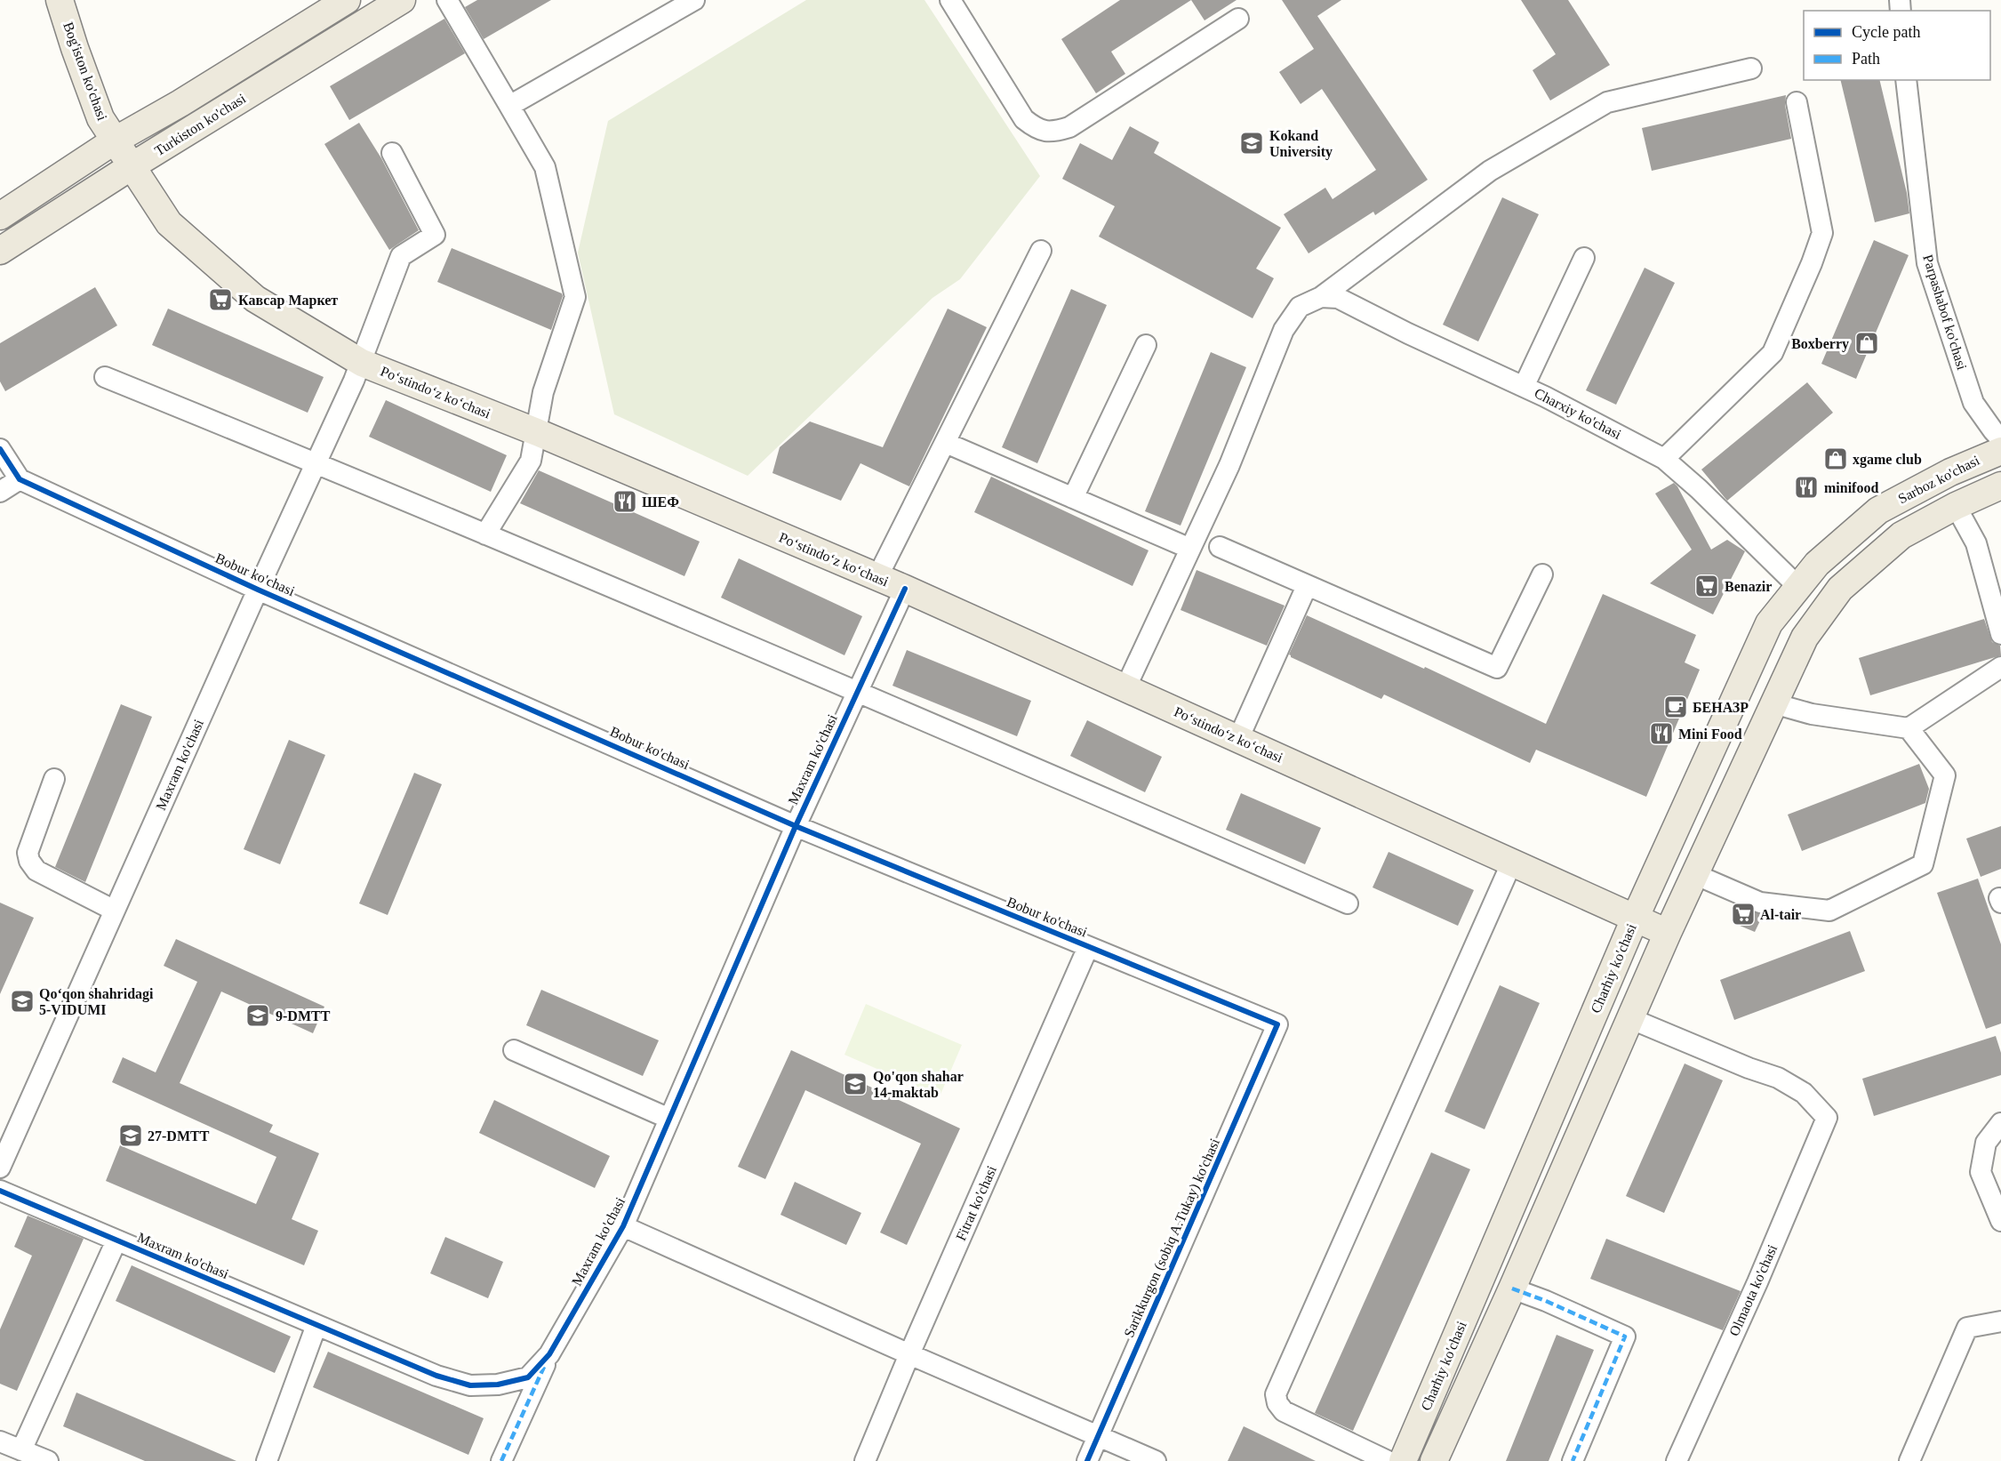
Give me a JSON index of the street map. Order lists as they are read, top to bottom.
{
  "streets": {
    "main road": [
      "Bog'iston ko'chasi",
      "Turkiston ko'chasi",
      "Poʻstindoʻz koʻchasi",
      "Sarboz ko'chasi",
      "Charhiy ko'chasi"
    ],
    "street": [
      "Parpashabof ko'chasi",
      "Charxiy ko'chasi",
      "Bobur ko'chasi",
      "Maxram ko'chasi",
      "Fitrat ko'chasi",
      "Sarikkurgon (sobiq A.Tukay) ko'chasi",
      "Olmaota ko'chasi"
    ]
  },
  "crossings": [
    ["Bog'iston ko'chasi", "Turkiston ko'chasi"],
    ["Bog'iston ko'chasi", "Poʻstindoʻz koʻchasi"],
    ["Turkiston ko'chasi", "Poʻstindoʻz koʻchasi"],
    ["Poʻstindoʻz koʻchasi", "Maxram ko'chasi"],
    ["Poʻstindoʻz koʻchasi", "Charhiy ko'chasi"],
    ["Charxiy ko'chasi", "Charhiy ko'chasi"],
    ["Sarboz ko'chasi", "Charhiy ko'chasi"],
    ["Bobur ko'chasi", "Maxram ko'chasi"],
    ["Bobur ko'chasi", "Fitrat ko'chasi"],
    ["Bobur ko'chasi", "Sarikkurgon (sobiq A.Tukay) ko'chasi"],
    ["Charhiy ko'chasi", "Olmaota ko'chasi"]
  ],
  "places": {
    "school or university": [
      "Kokand University",
      "Qoʻqon shahridagi 5-VIDUMI",
      "9-DMTT",
      "Qo'qon shahar 14-maktab",
      "27-DMTT"
    ],
    "supermarket": ["Кавсар Маркет", "Benazir", "Al-tair"],
    "shop": ["Boxberry", "xgame club"],
    "restaurant": ["minifood", "ШЕФ", "Mini Food"],
    "cafe": ["БЕНАЗР"]
  },
  "legend": ["Cycle path", "Path"]
}
